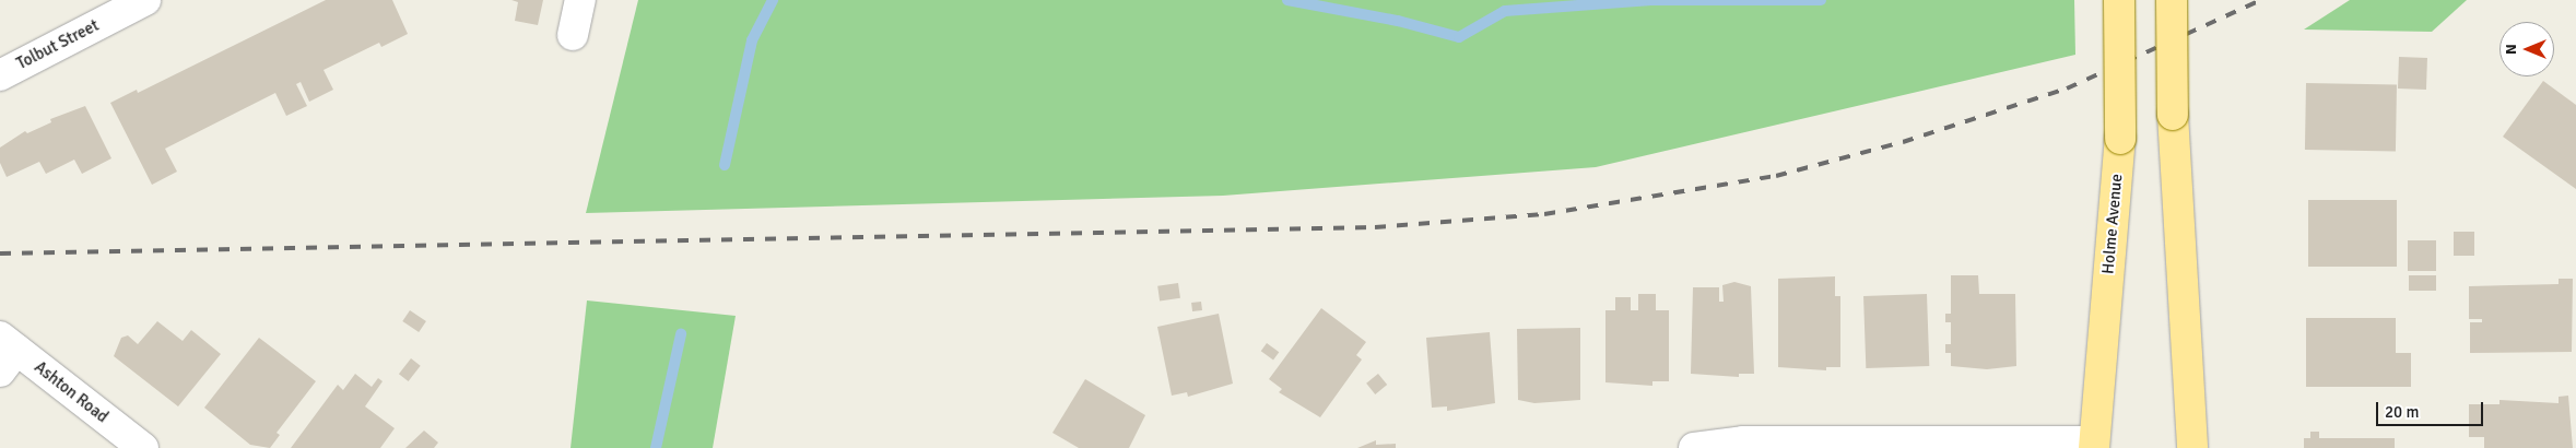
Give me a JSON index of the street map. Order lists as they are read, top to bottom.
{
  "streets": {
    "main road": ["Holme Avenue"],
    "street": ["Tolbut Street", "Ashton Road"]
  },
  "scale_bar": "20 m",
  "north": "left"
}
